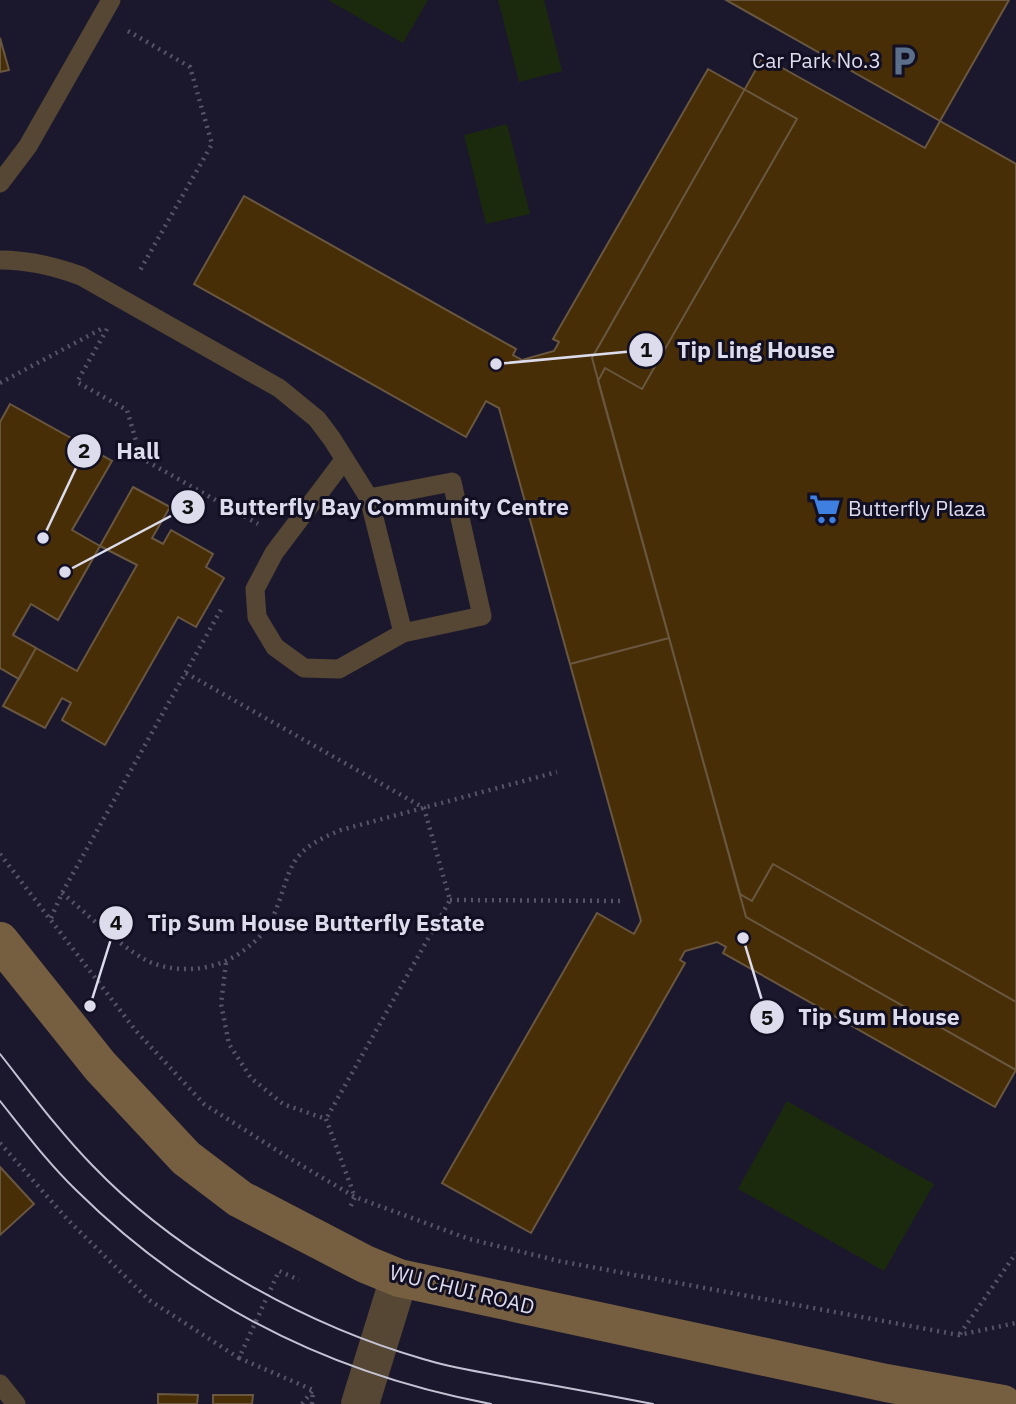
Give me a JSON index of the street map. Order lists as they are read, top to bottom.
{
  "streets": {
    "street": ["WU CHUI ROAD"]
  },
  "places": {
    "parking": ["Car Park No.3"],
    "other": [
      "Tip Ling House",
      "Hall",
      "Butterfly Bay Community Centre",
      "Tip Sum House",
      "Tip Sum House Butterfly Estate"
    ],
    "supermarket": ["Butterfly Plaza"]
  }
}
